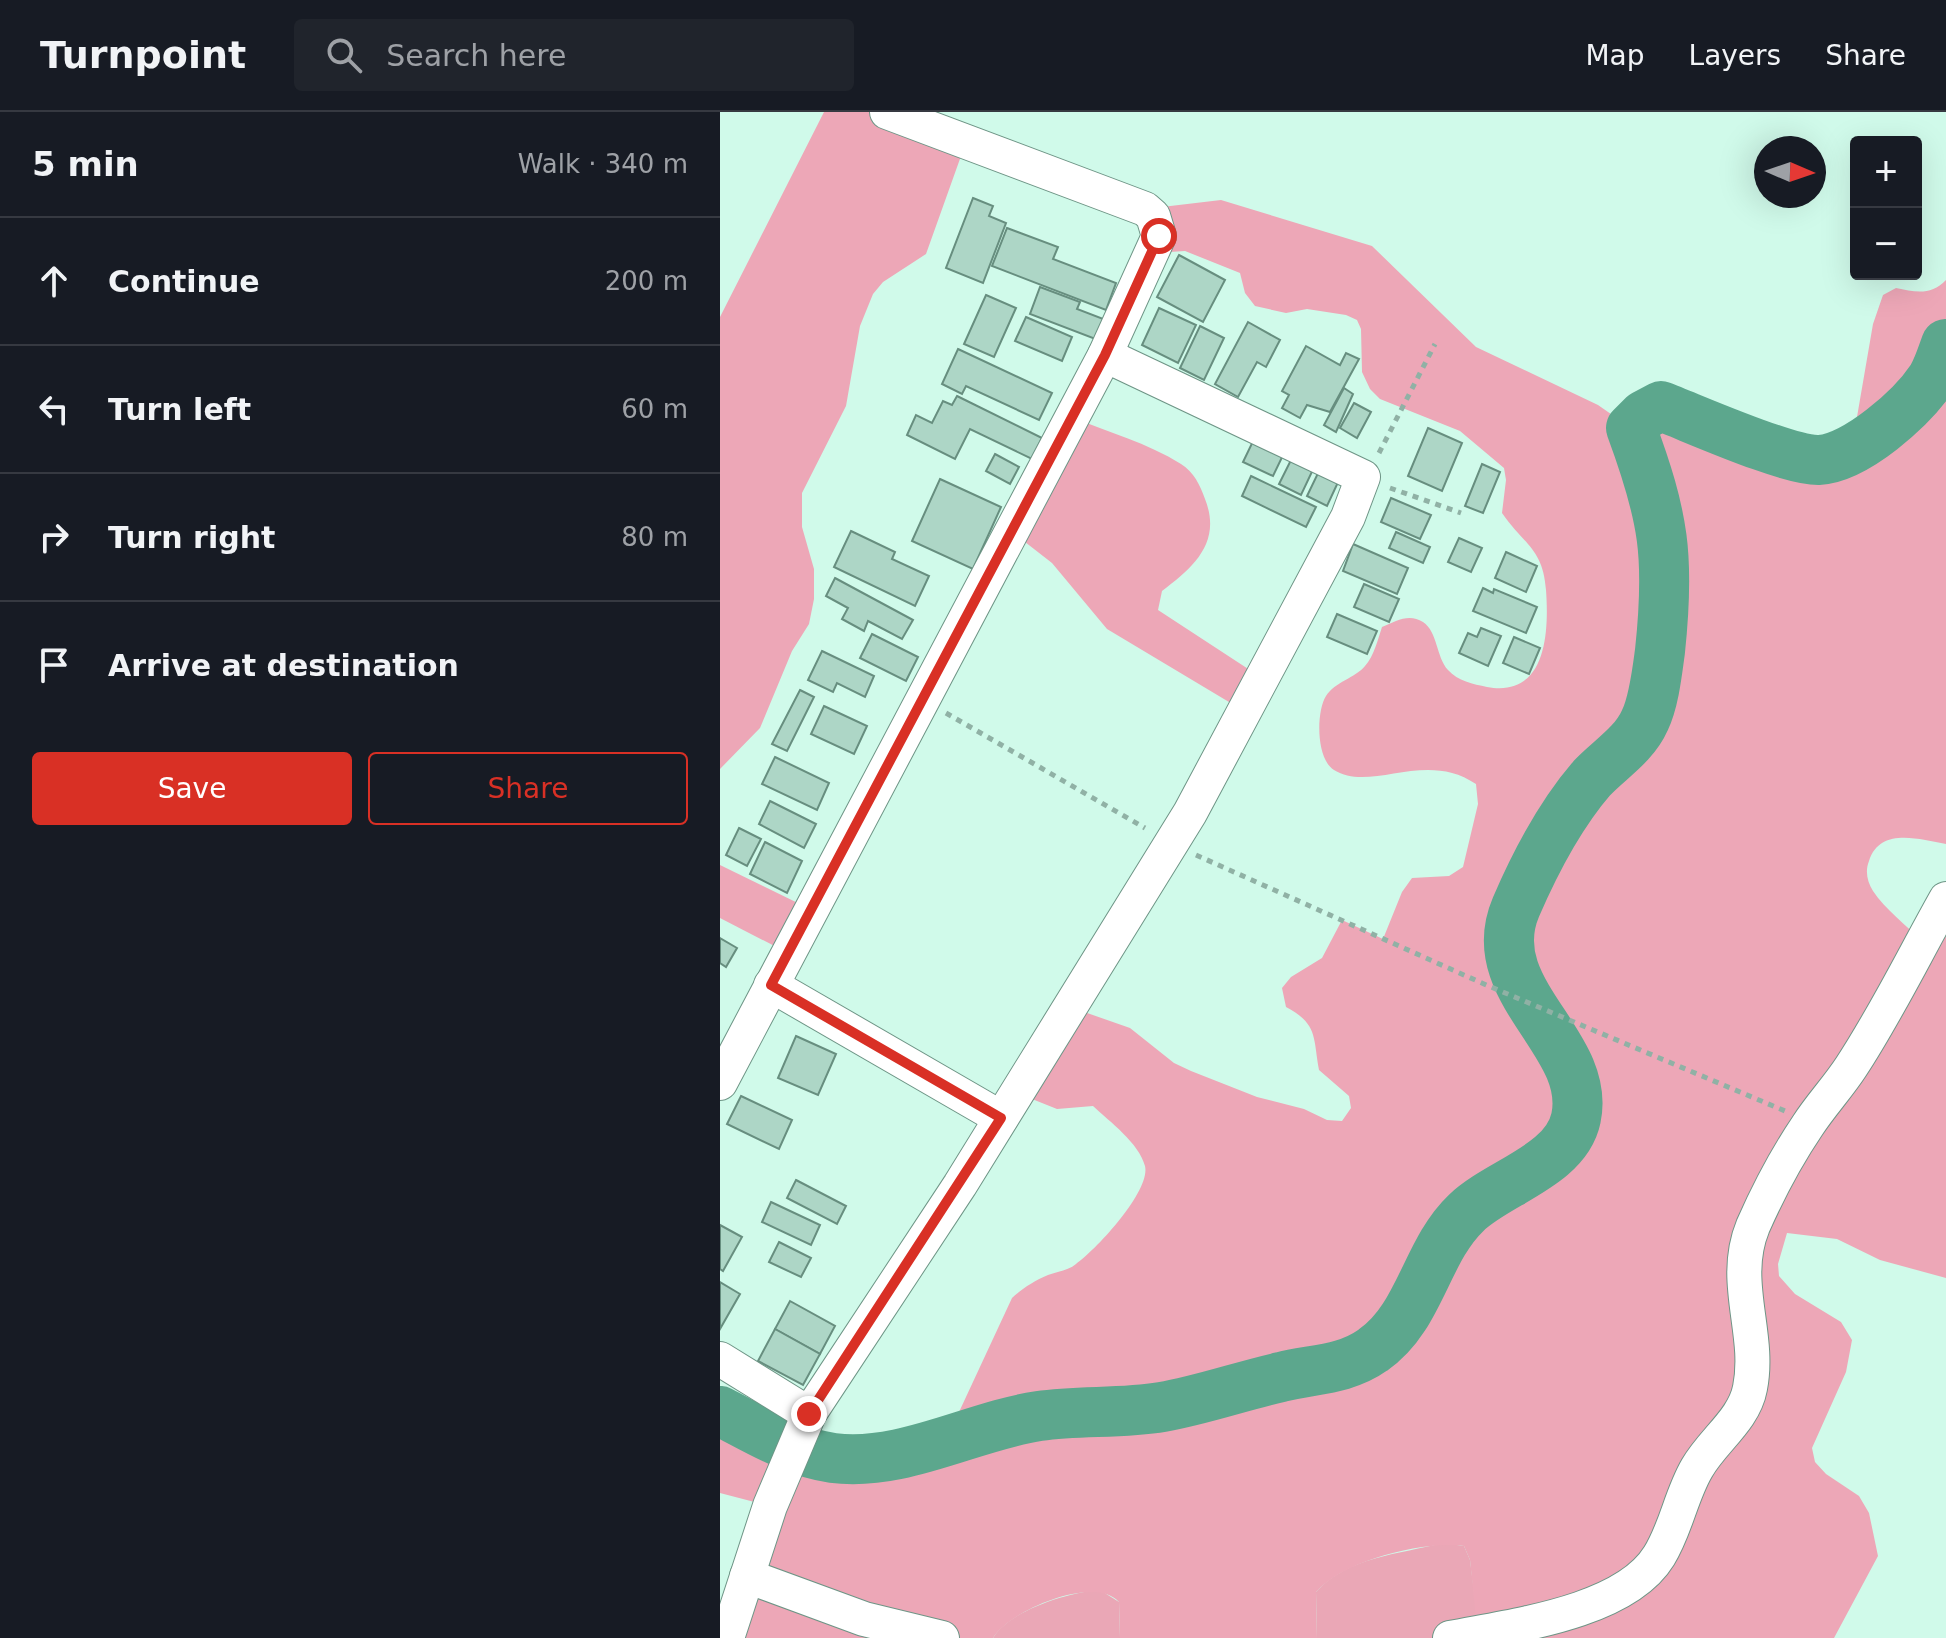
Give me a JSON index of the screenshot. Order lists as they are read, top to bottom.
{
  "north": "right",
  "page": {
    "header": "Turnpoint",
    "search": "Search here",
    "nav": ["Map", "Layers", "Share"],
    "heading": ["5 min", "Walk · 340 m"],
    "map_buttons": ["+", "−"],
    "list": [
      ["Continue", "200 m"],
      ["Turn left", "60 m"],
      ["Turn right", "80 m"],
      "Arrive at destination"
    ],
    "buttons": ["Save", "Share"]
  }
}
